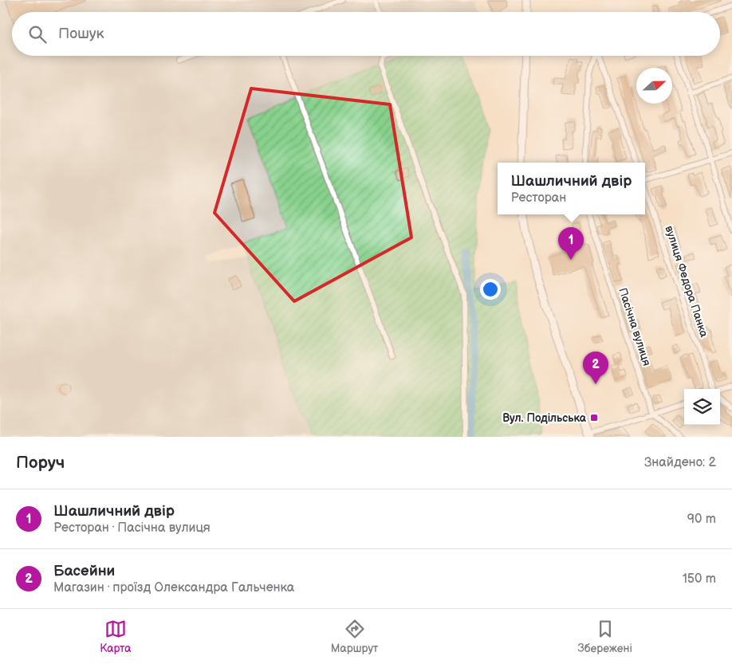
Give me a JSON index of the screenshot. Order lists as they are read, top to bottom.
{
  "streets": {
    "street": ["вулиця Федора Панка", "Пасічна вулиця"]
  },
  "places": {
    "transit": ["Вул. Подільська"]
  },
  "north": "right",
  "page": {
    "search": "Пошук",
    "popup": ["Шашличний двір", "Ресторан"],
    "pins": ["1", "2"],
    "heading": ["Поруч", "Знайдено: 2"],
    "list": [
      {
        "mark": "1",
        "name": "Шашличний двір",
        "note": "Ресторан · Пасічна вулиця",
        "value": "90 m"
      },
      {
        "mark": "2",
        "name": "Басейни",
        "note": "Магазин · проїзд Олександра Гальченка",
        "value": "150 m"
      }
    ],
    "nav": ["Карта", "Маршрут", "Збережені"]
  }
}
